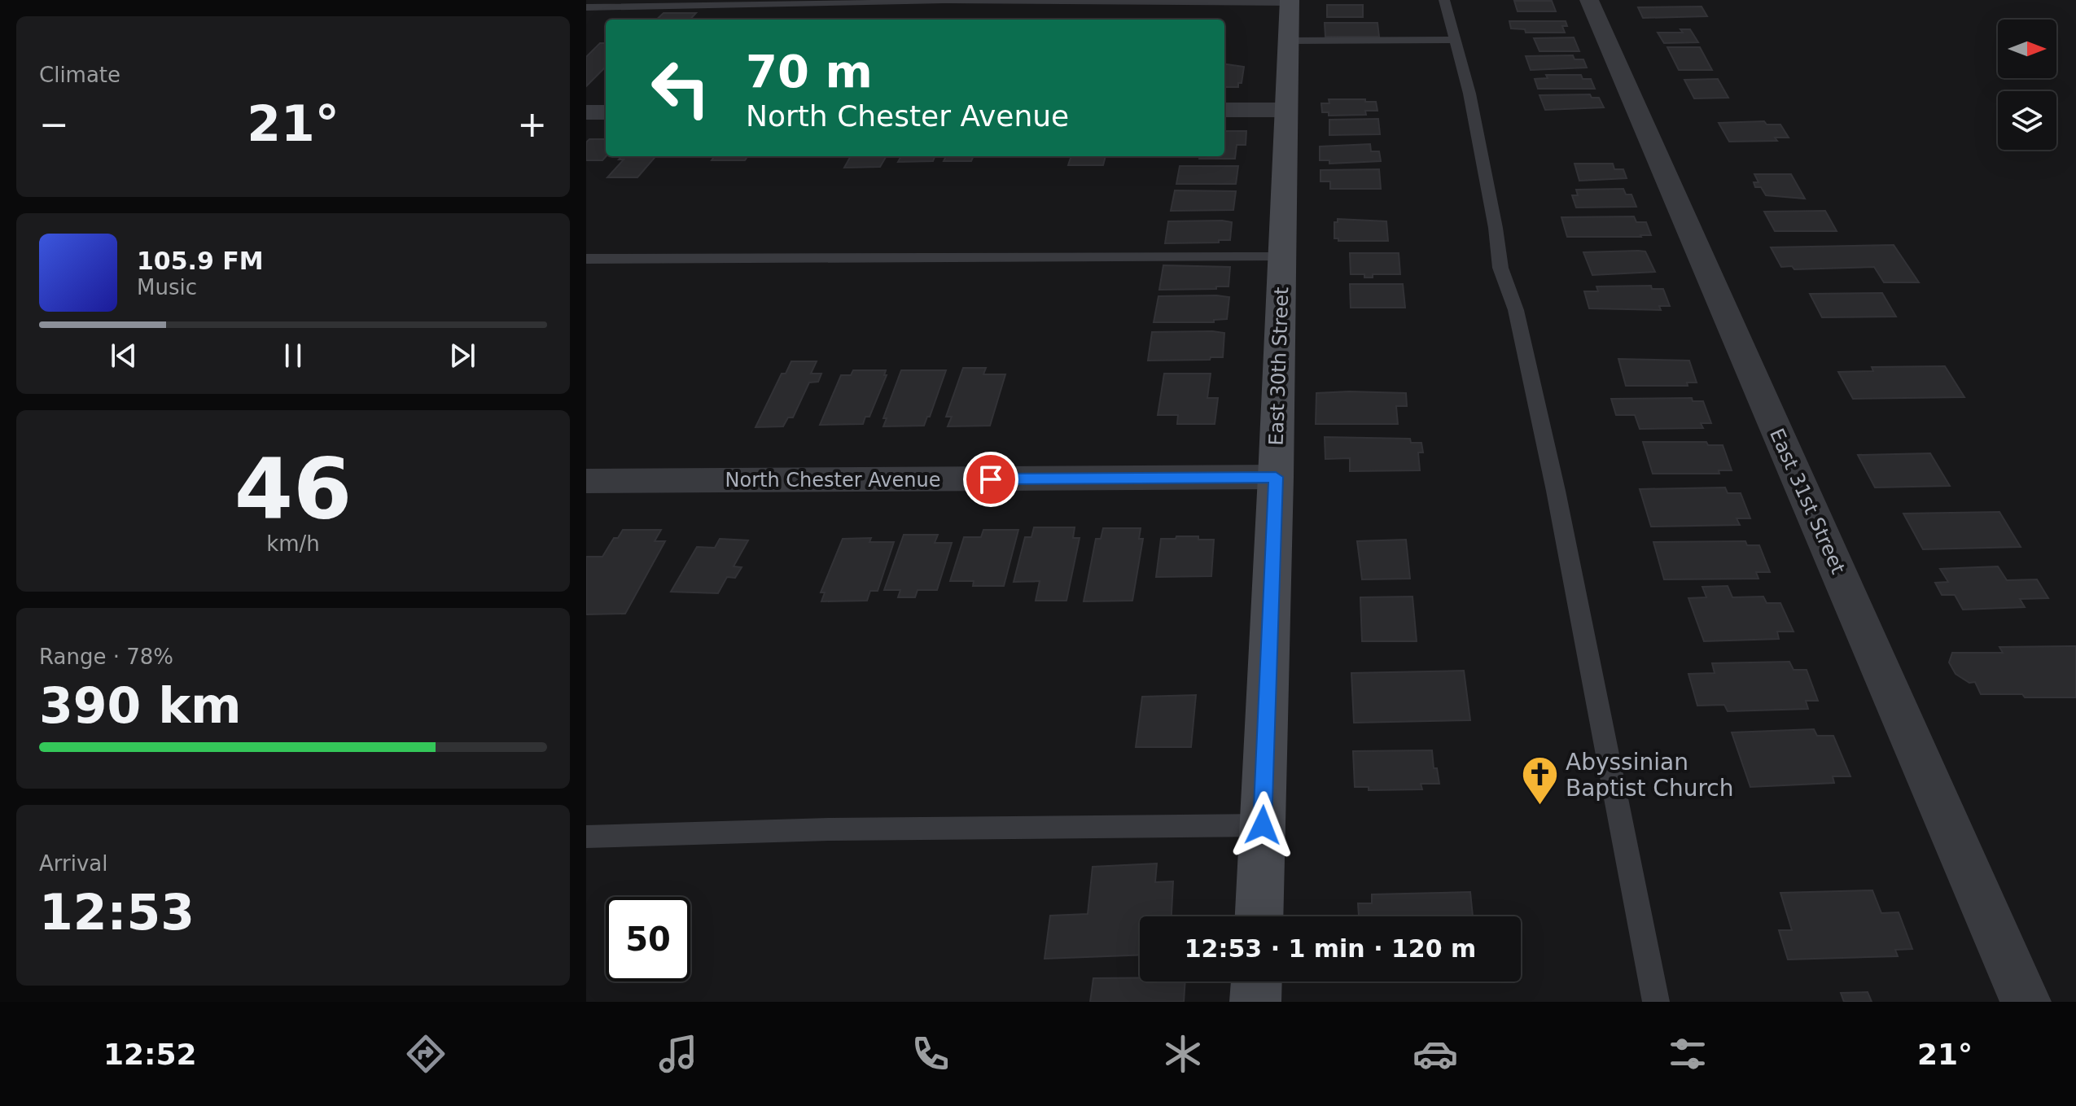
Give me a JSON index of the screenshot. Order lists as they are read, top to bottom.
{
  "streets": {
    "main road": ["East 30th Street"],
    "street": ["North Chester Avenue", "East 31st Street"]
  },
  "crossings": [
    ["East 30th Street", "North Chester Avenue"]
  ],
  "places": {
    "church": ["Abyssinian Baptist Church"]
  },
  "north": "right",
  "page": {
    "tile": [
      "Climate",
      ["46", "km/h"],
      ["Range · 78%", "390 km"],
      ["Arrival", "12:53"]
    ],
    "turn": ["70 m", "North Chester Avenue"],
    "heat": ["−", "21°", "+"],
    "song": ["105.9 FM", "Music"],
    "limit": "50",
    "trip": "12:53 · 1 min · 120 m",
    "tabs": ["12:52", "21°"]
  }
}
